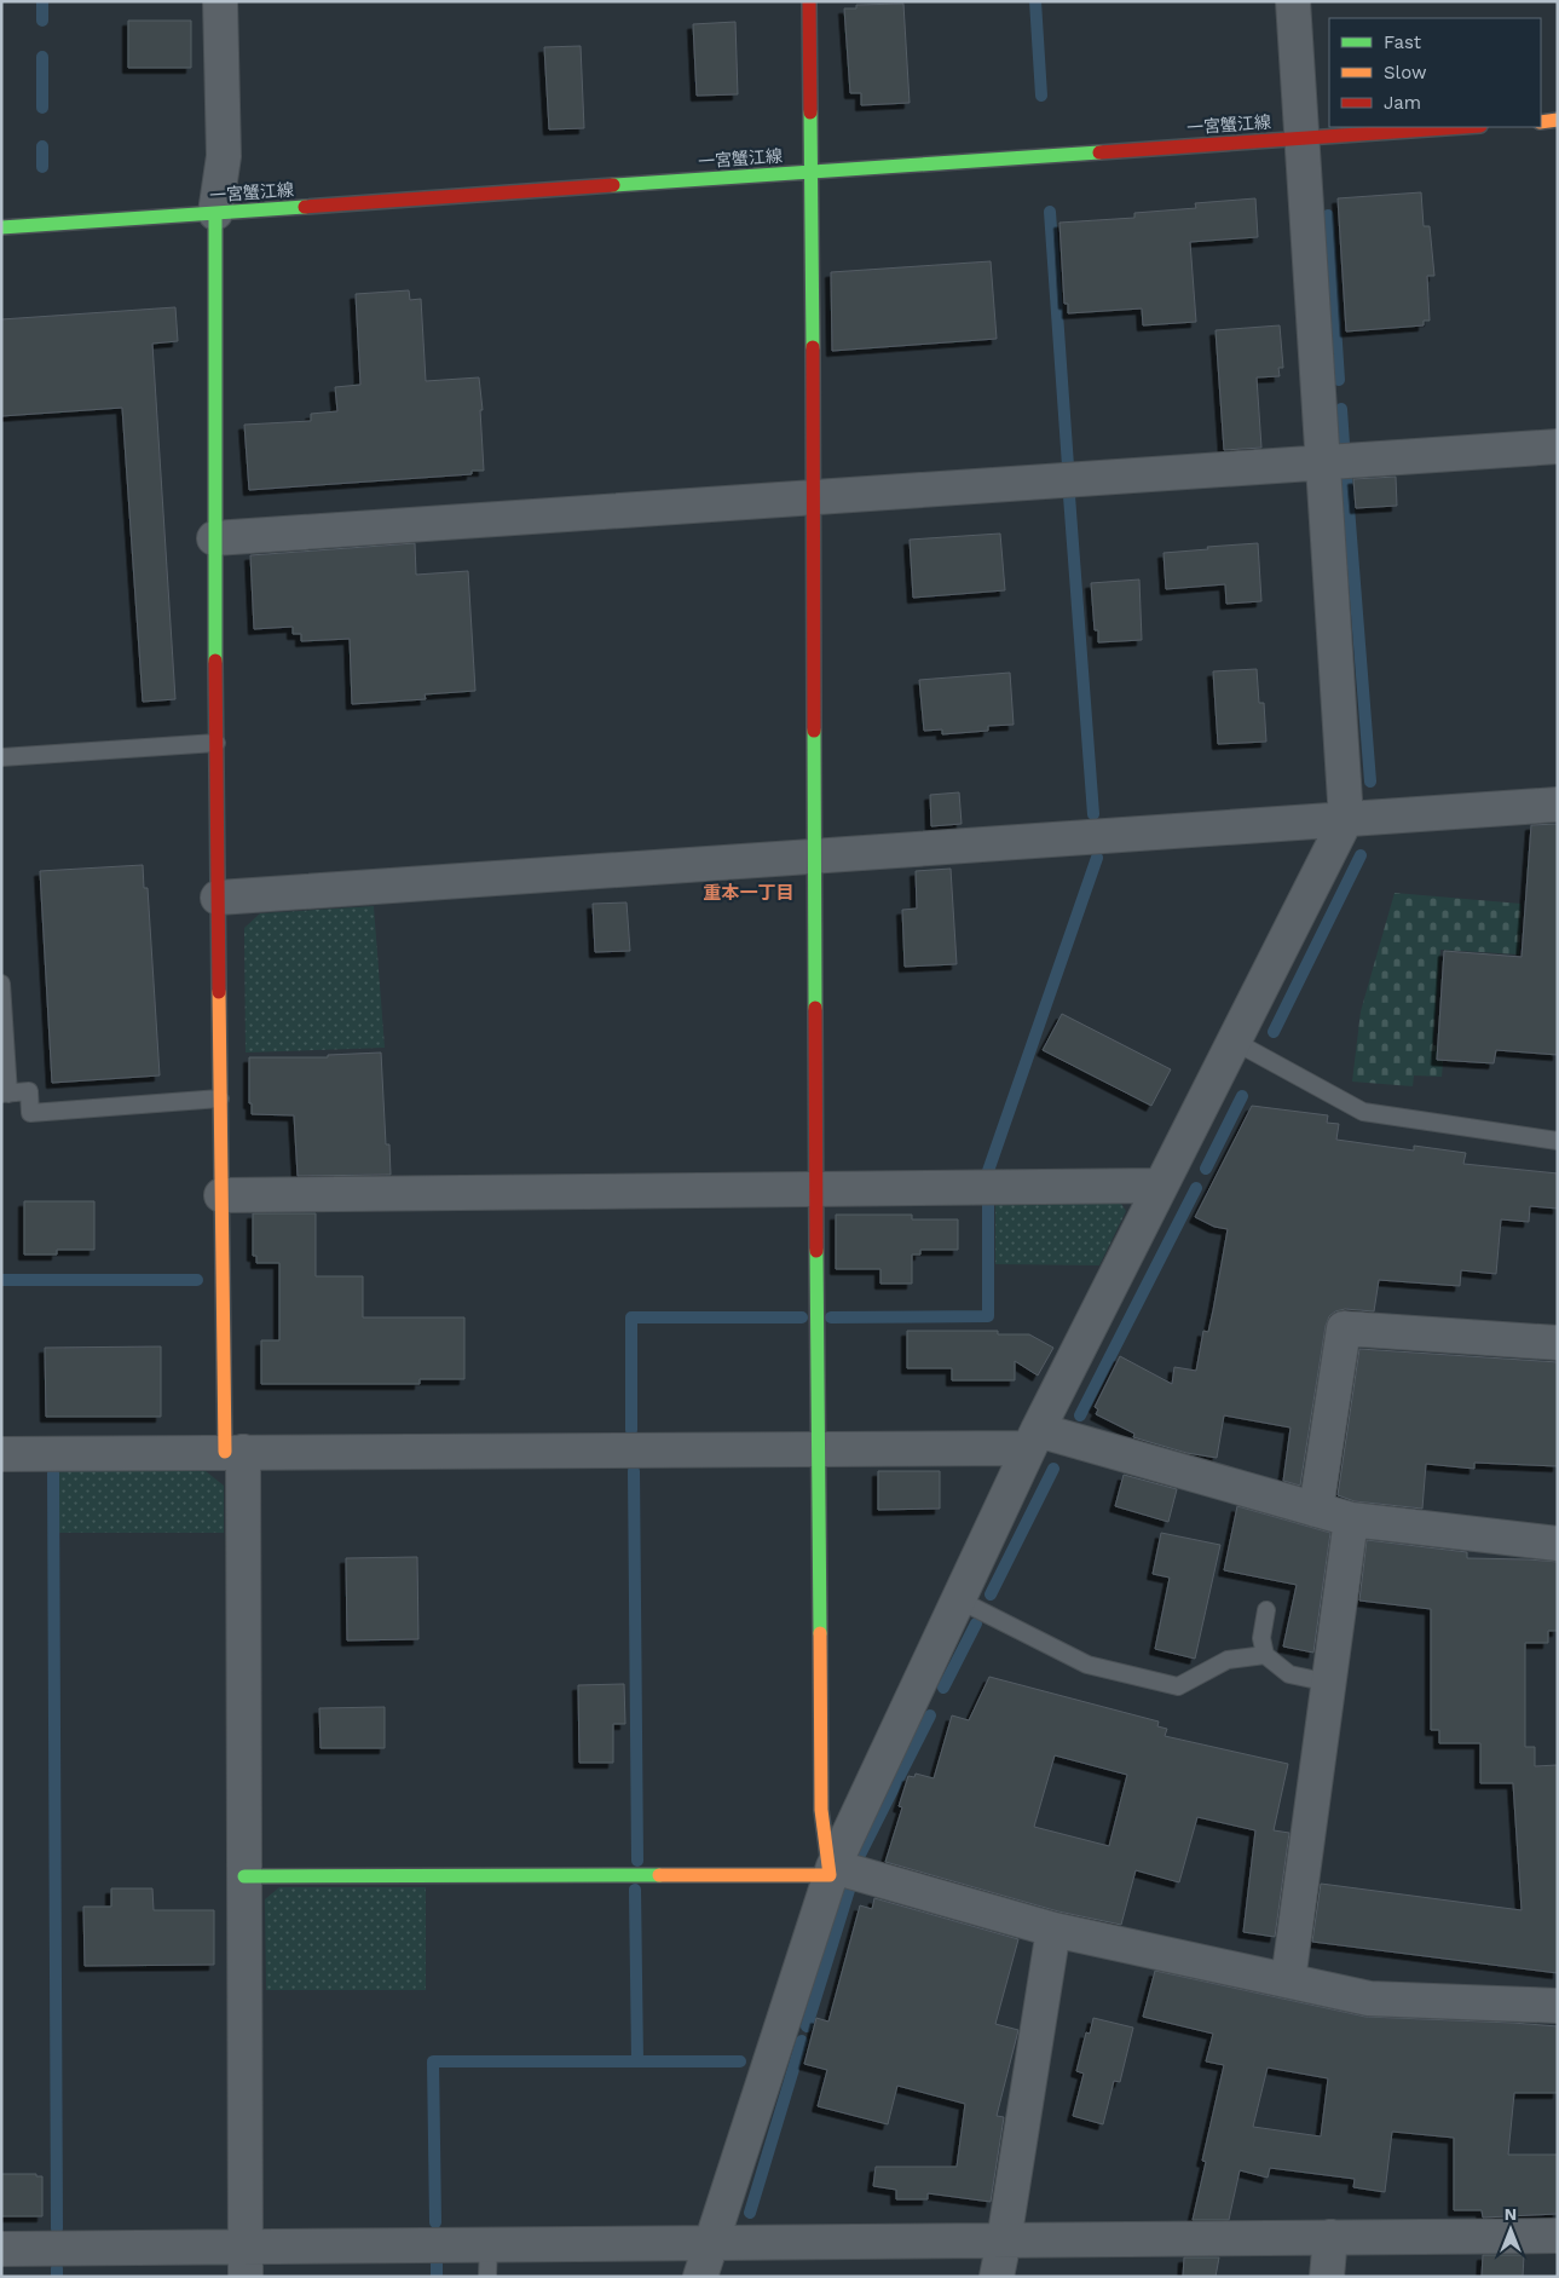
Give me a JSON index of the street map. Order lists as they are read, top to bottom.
{
  "streets": {
    "street": ["一宮蟹江線"]
  },
  "districts": ["重本一丁目"],
  "legend": ["Fast", "Slow", "Jam"],
  "north": "top"
}
